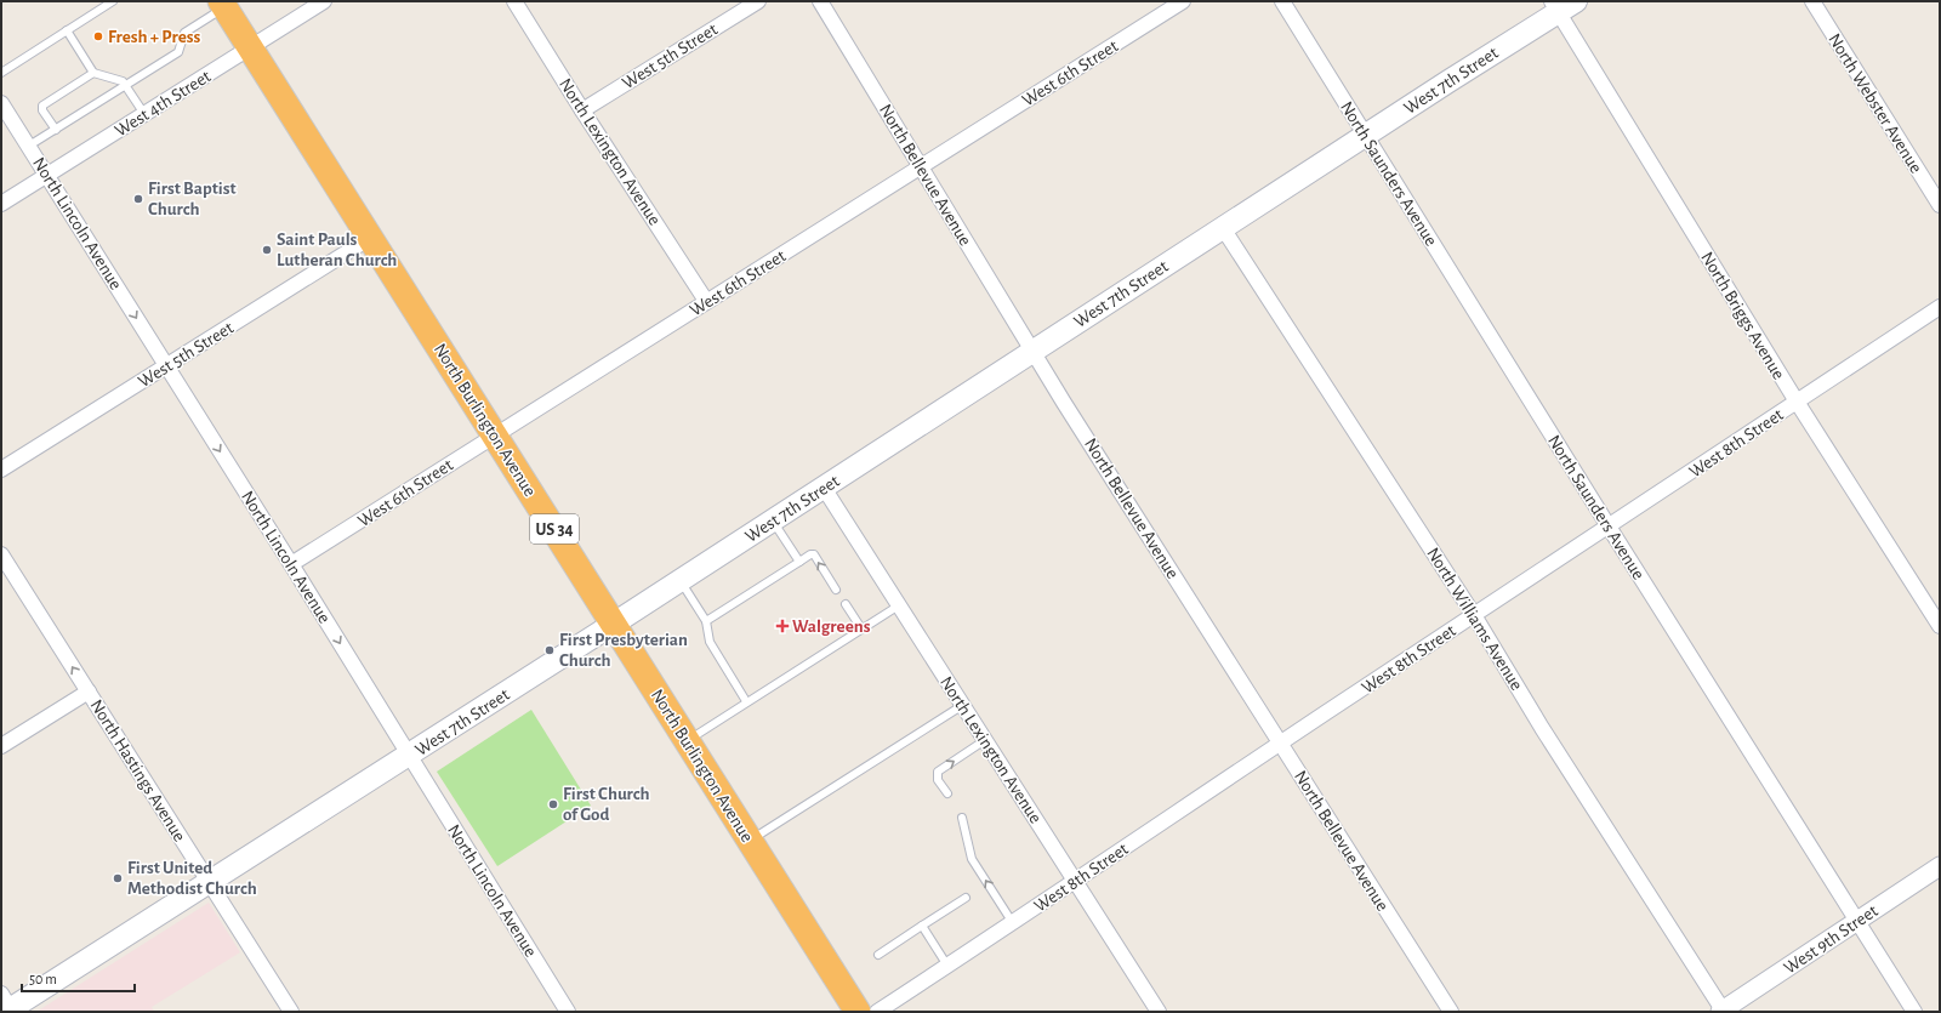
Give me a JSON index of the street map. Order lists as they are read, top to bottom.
{
  "streets": {
    "highway": ["North Burlington Avenue", "US 34"],
    "main road": ["West 7th Street"],
    "street": [
      "West 5th Street",
      "West 6th Street",
      "West 4th Street",
      "North Webster Avenue",
      "North Lexington Avenue",
      "North Saunders Avenue",
      "North Bellevue Avenue",
      "North Lincoln Avenue",
      "North Briggs Avenue",
      "West 8th Street",
      "North Williams Avenue",
      "North Hastings Avenue",
      "West 9th Street"
    ]
  },
  "crossings": [
    ["West 5th Street", "North Lexington Avenue"],
    ["West 5th Street", "North Lincoln Avenue"],
    ["West 5th Street", "North Burlington Avenue"],
    ["West 6th Street", "North Lexington Avenue"],
    ["West 6th Street", "North Bellevue Avenue"],
    ["West 6th Street", "North Lincoln Avenue"],
    ["West 6th Street", "North Burlington Avenue"],
    ["West 7th Street", "North Lexington Avenue"],
    ["West 7th Street", "North Saunders Avenue"],
    ["West 7th Street", "North Bellevue Avenue"],
    ["West 7th Street", "North Lincoln Avenue"],
    ["West 7th Street", "North Briggs Avenue"],
    ["West 7th Street", "North Burlington Avenue"],
    ["West 7th Street", "North Williams Avenue"],
    ["West 7th Street", "North Hastings Avenue"],
    ["West 4th Street", "North Lincoln Avenue"],
    ["West 4th Street", "North Burlington Avenue"],
    ["North Lexington Avenue", "West 8th Street"],
    ["North Saunders Avenue", "West 8th Street"],
    ["North Saunders Avenue", "West 9th Street"],
    ["North Bellevue Avenue", "West 8th Street"],
    ["North Briggs Avenue", "West 8th Street"],
    ["West 8th Street", "North Williams Avenue"],
    ["North Williams Avenue", "West 9th Street"]
  ],
  "one_way": ["North Lincoln Avenue"],
  "places": {
    "other": [
      "Fresh + Press",
      "First Baptist Church",
      "Saint Pauls Lutheran Church",
      "First Presbyterian Church",
      "First Church of God",
      "First United Methodist Church"
    ],
    "health": ["Walgreens"]
  },
  "scale_bar": "50 m"
}
